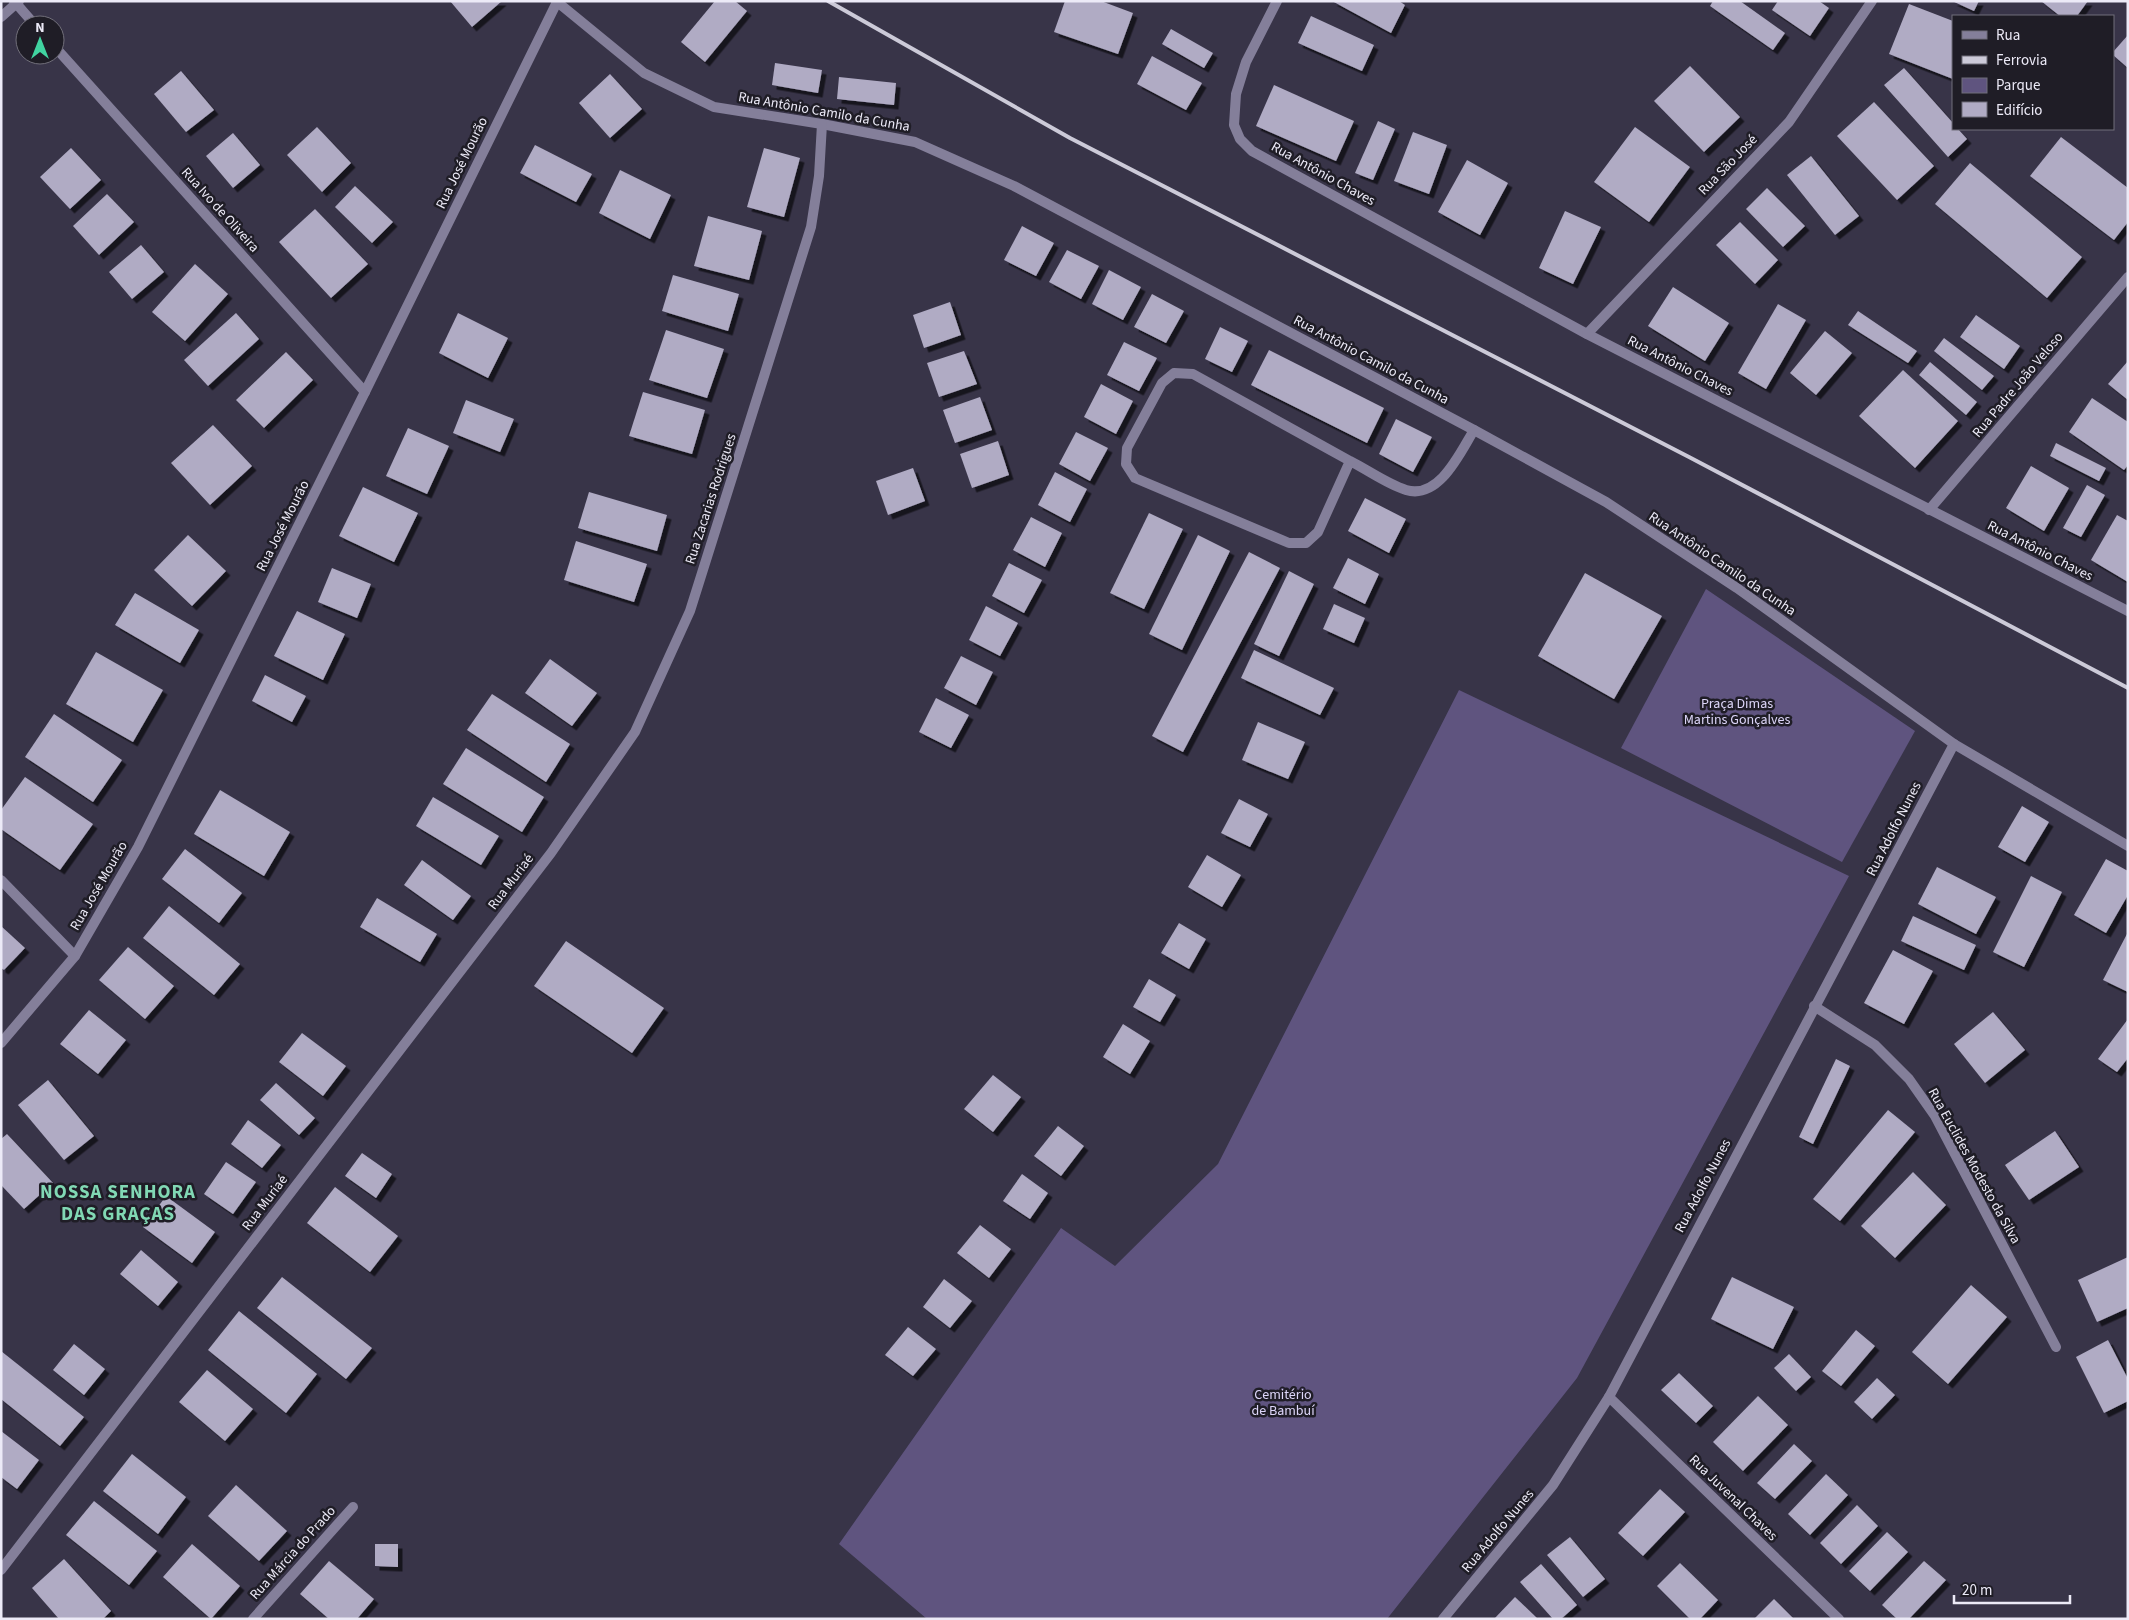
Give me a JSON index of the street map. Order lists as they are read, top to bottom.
{
  "streets": {
    "street": [
      "Rua Antônio Camilo da Cunha",
      "Rua José Mourão",
      "Rua São José",
      "Rua Antônio Chaves",
      "Rua Ivo de Oliveira",
      "Rua Padre João Veloso",
      "Rua Zacarias Rodrigues",
      "Rua Adolfo Nunes",
      "Rua Muriaé",
      "Rua Euclides Modesto da Silva",
      "Rua Juvenal Chaves",
      "Rua Márcia do Prado"
    ]
  },
  "crossings": [
    ["Rua Antônio Camilo da Cunha", "Rua José Mourão"],
    ["Rua Antônio Camilo da Cunha", "Rua Zacarias Rodrigues"],
    ["Rua Antônio Camilo da Cunha", "Rua Adolfo Nunes"],
    ["Rua José Mourão", "Rua Ivo de Oliveira"],
    ["Rua São José", "Rua Antônio Chaves"],
    ["Rua Antônio Chaves", "Rua Padre João Veloso"],
    ["Rua Zacarias Rodrigues", "Rua Muriaé"],
    ["Rua Adolfo Nunes", "Rua Euclides Modesto da Silva"],
    ["Rua Adolfo Nunes", "Rua Juvenal Chaves"]
  ],
  "districts": ["NOSSA SENHORA DAS GRAÇAS"],
  "parks": ["Praça Dimas Martins Gonçalves", "Cemitério de Bambuí"],
  "legend": [
    "Rua",
    "Ferrovia",
    "Parque",
    "Edifício"
  ],
  "scale_bar": "20 m",
  "north": "top"
}
